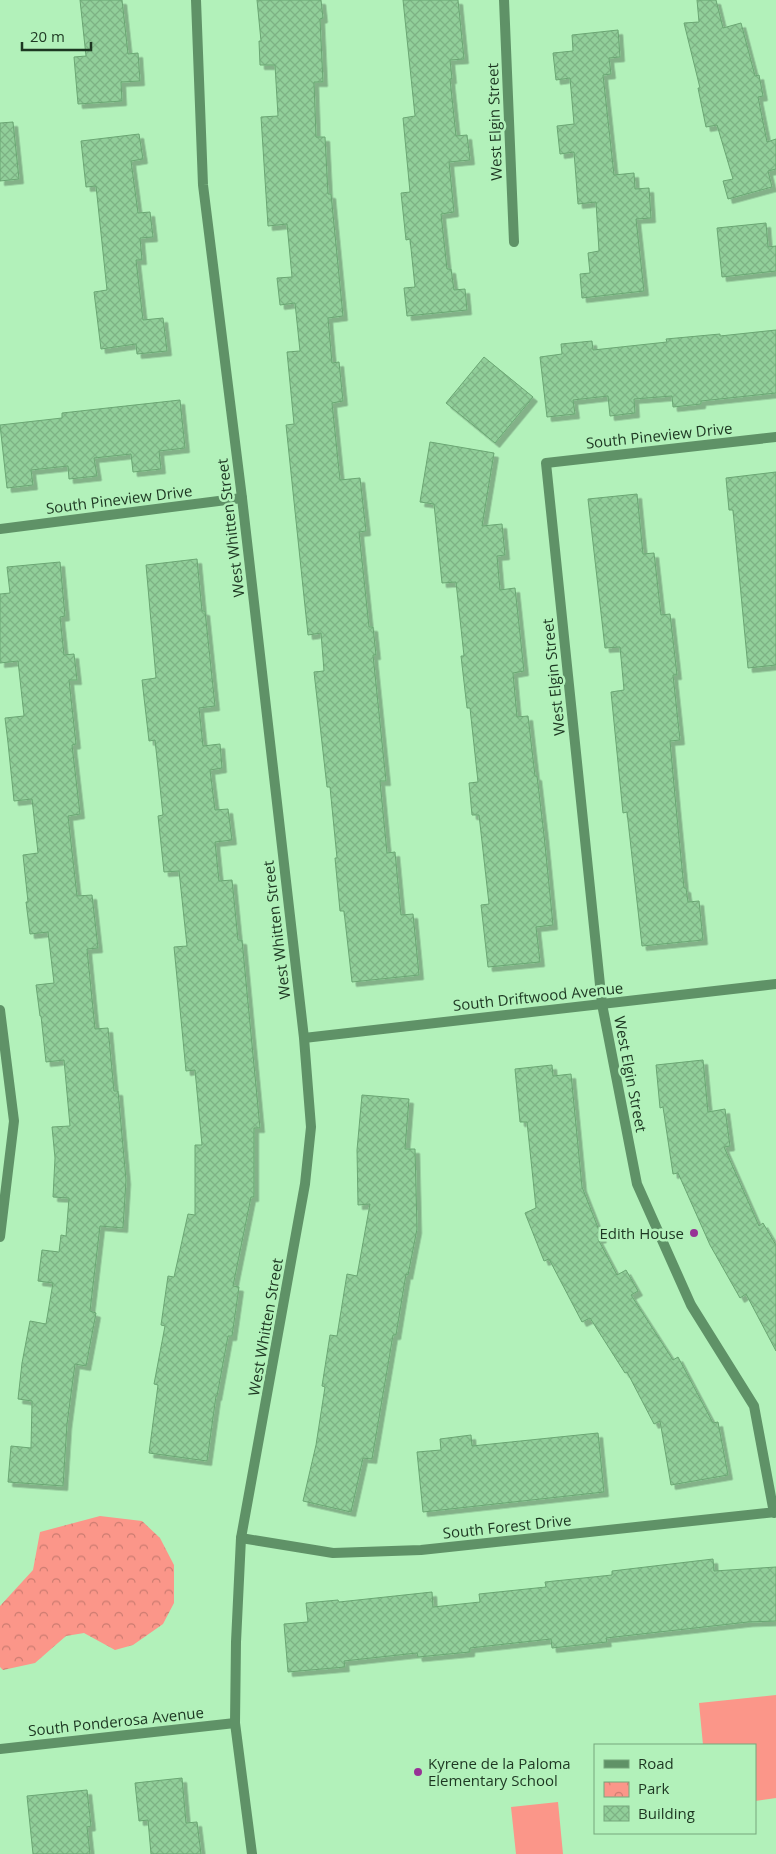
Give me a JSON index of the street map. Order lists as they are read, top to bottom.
{
  "streets": {
    "street": [
      "West Elgin Street",
      "South Pineview Drive",
      "West Whitten Street",
      "South Driftwood Avenue",
      "South Forest Drive",
      "South Ponderosa Avenue"
    ]
  },
  "crossings": [
    ["West Elgin Street", "South Pineview Drive"],
    ["West Elgin Street", "South Driftwood Avenue"],
    ["West Elgin Street", "South Forest Drive"],
    ["South Pineview Drive", "West Whitten Street"],
    ["West Whitten Street", "South Driftwood Avenue"],
    ["West Whitten Street", "South Forest Drive"],
    ["West Whitten Street", "South Ponderosa Avenue"]
  ],
  "places": ["Edith House", "Kyrene de la Paloma Elementary School"],
  "legend": ["Road", "Park", "Building"],
  "scale_bar": "20 m"
}
